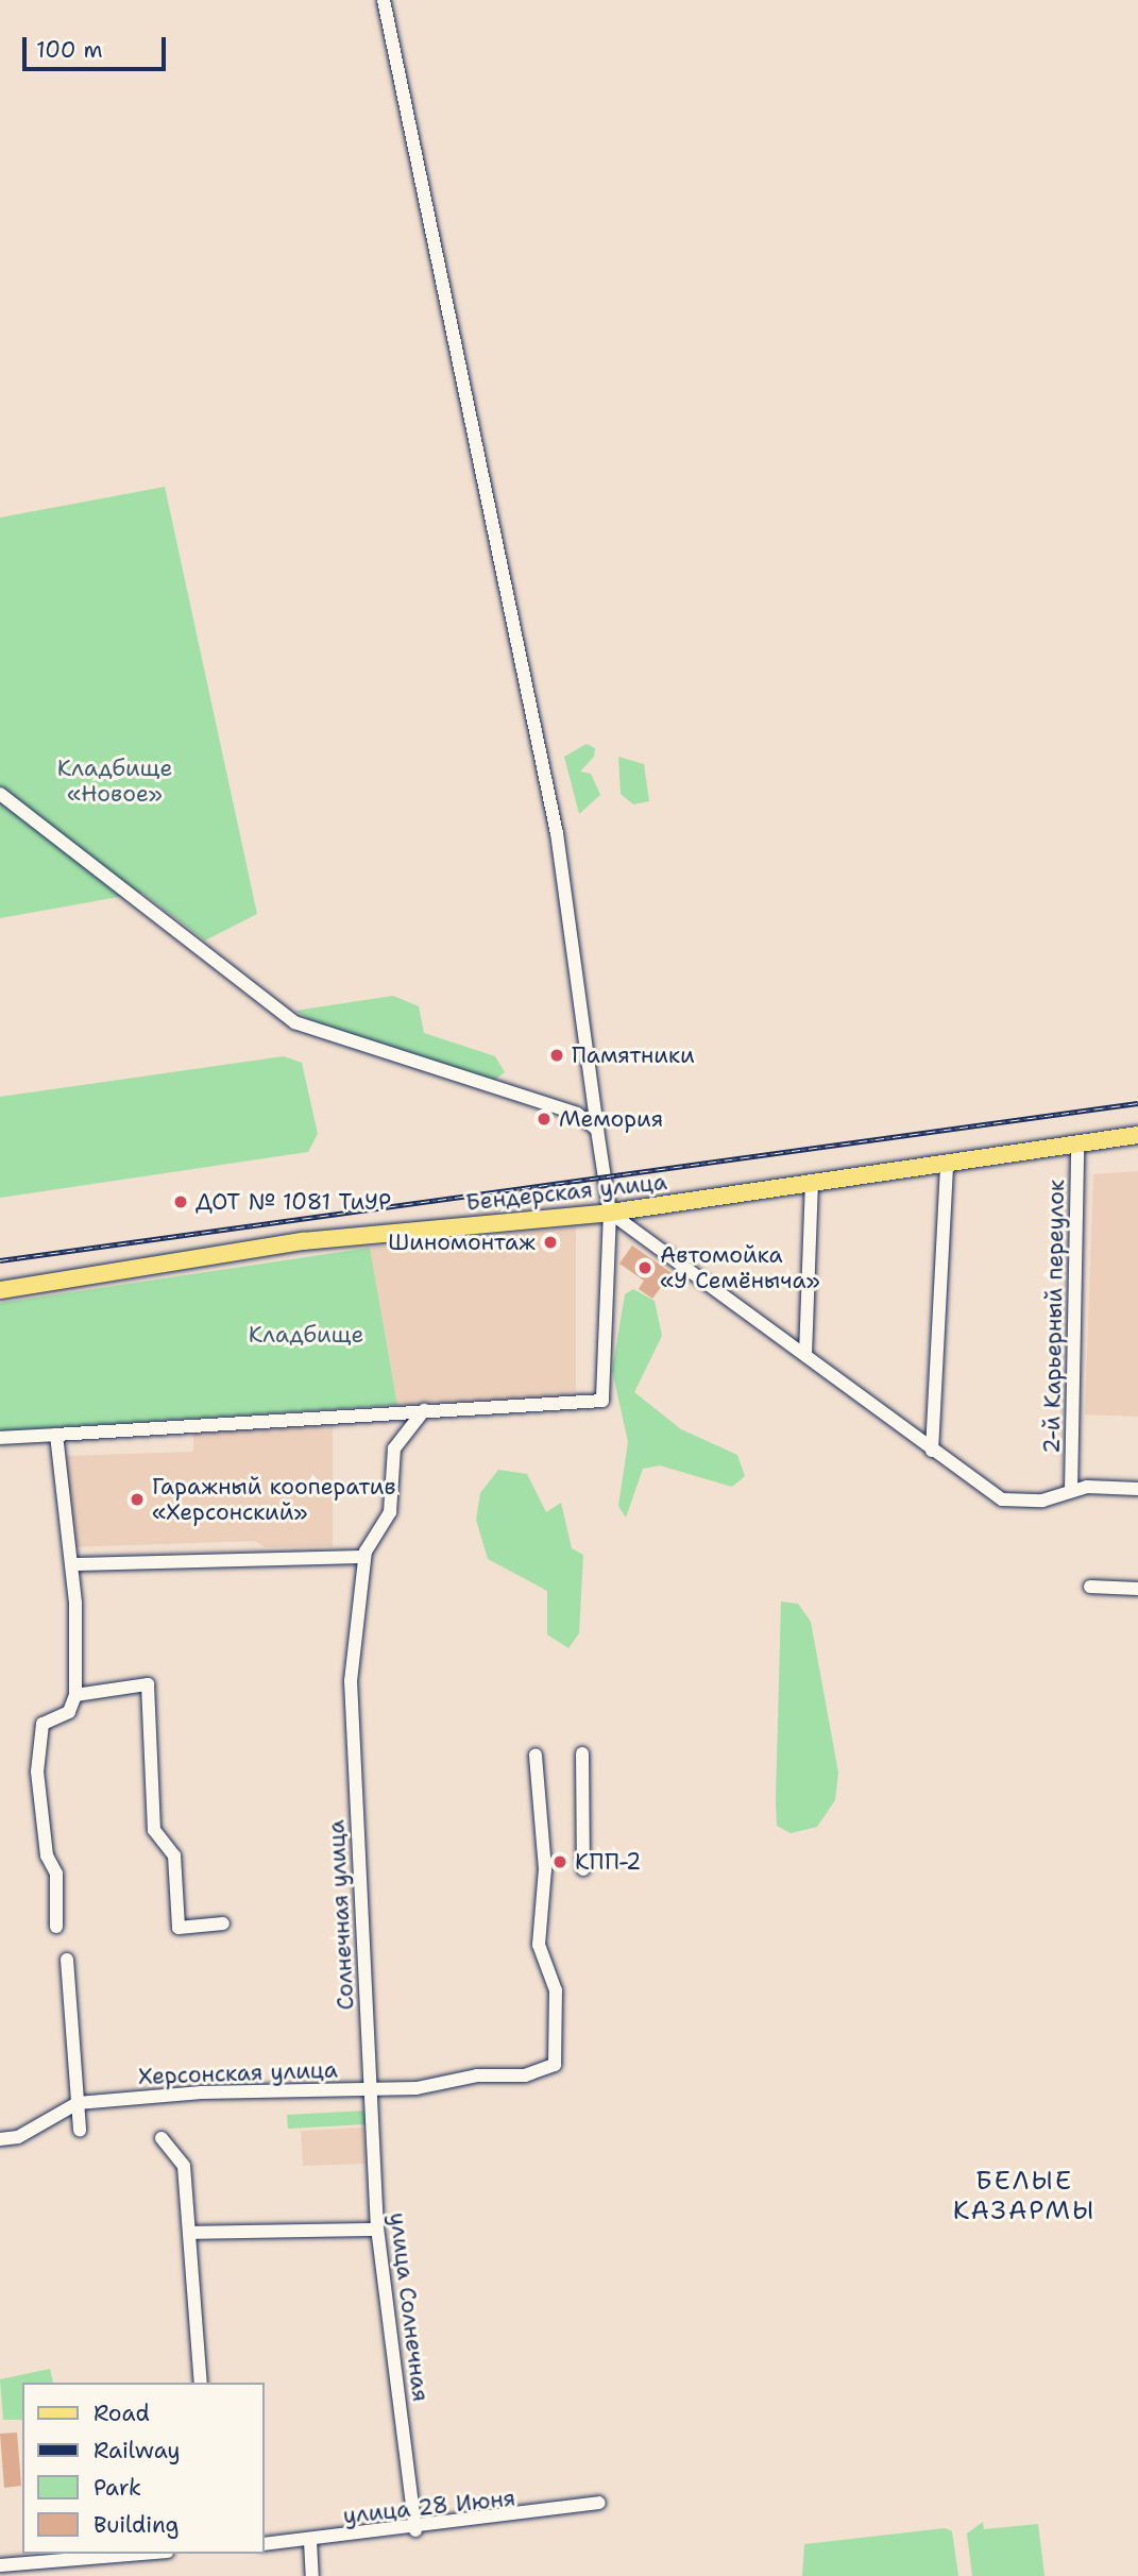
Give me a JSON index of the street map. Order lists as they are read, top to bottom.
{
  "streets": {
    "main road": ["Бендерская улица"],
    "street": [
      "2-й Карьерный переулок",
      "Солнечная улица",
      "Херсонская улица",
      "улица Солнечная",
      "улица 28 Июня"
    ]
  },
  "crossings": [
    ["Бендерская улица", "2-й Карьерный переулок"],
    ["Солнечная улица", "Херсонская улица"],
    ["Солнечная улица", "улица Солнечная"],
    ["Херсонская улица", "улица Солнечная"],
    ["улица Солнечная", "улица 28 Июня"]
  ],
  "districts": ["БЕЛЫЕ КАЗАРМЫ"],
  "parks": ["Кладбище «Новое»", "Кладбище"],
  "places": [
    "Памятники",
    "Мемория",
    "ДОТ № 1081 ТиУР",
    "Шиномонтаж",
    "Автомойка «У Семёныча»",
    "Гаражный кооператив «Херсонский»",
    "КПП-2"
  ],
  "legend": [
    "Road",
    "Railway",
    "Park",
    "Building"
  ],
  "scale_bar": "100 m"
}
